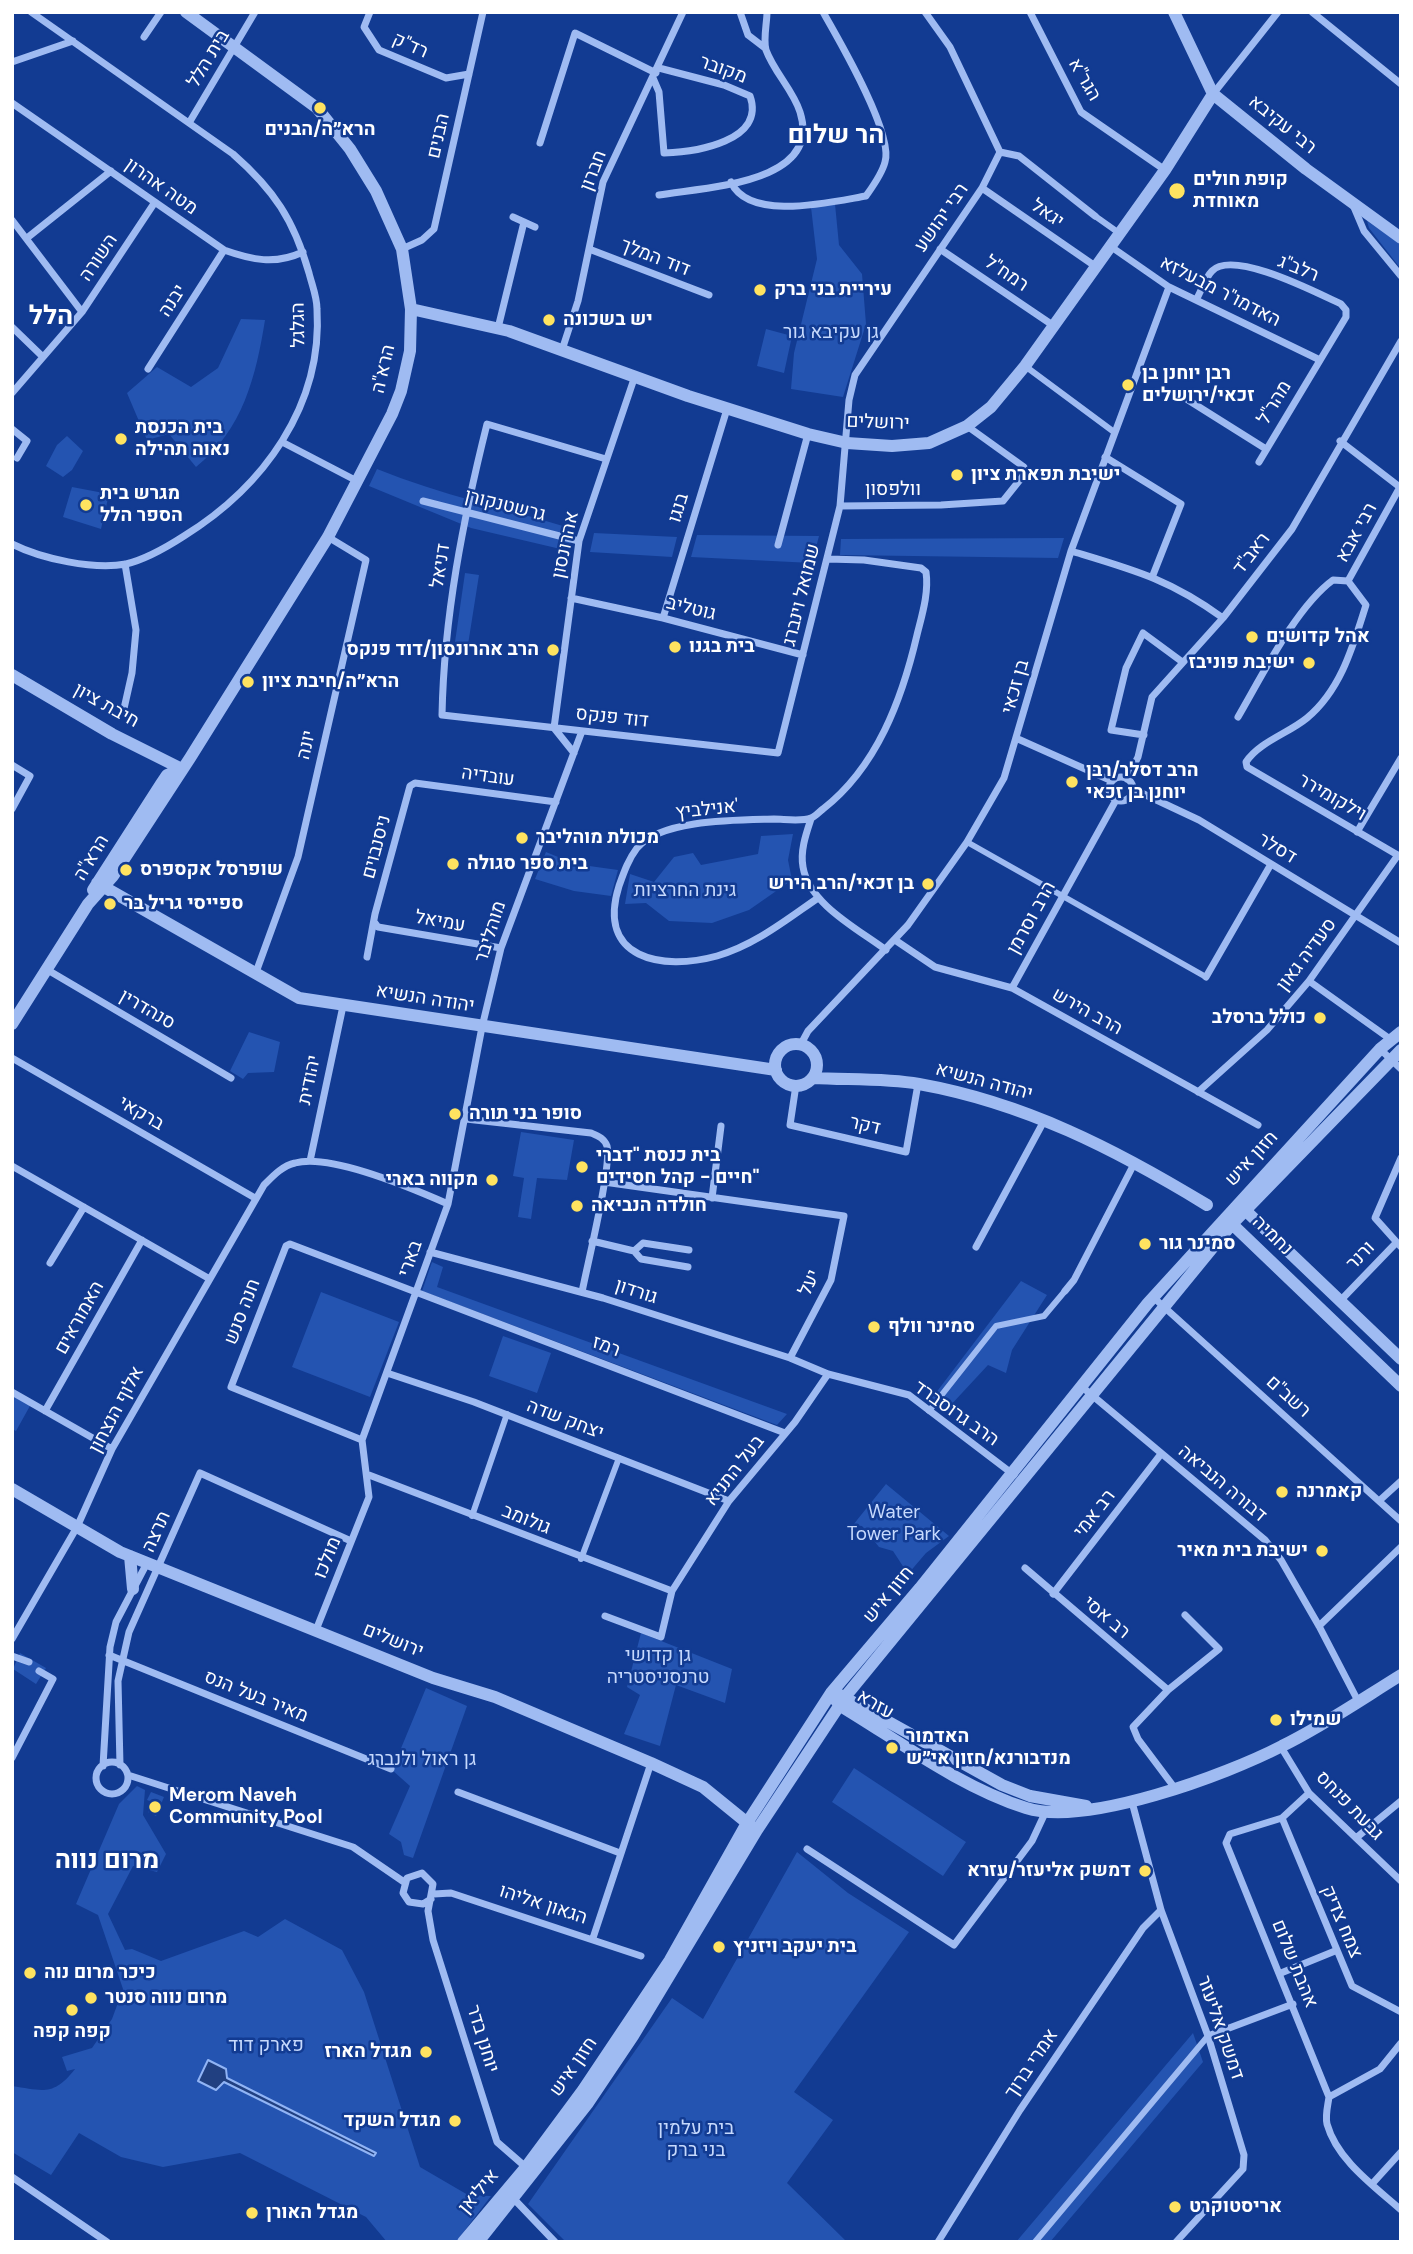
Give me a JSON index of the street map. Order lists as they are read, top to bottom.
{
  "streets": {
    "street": [
      "רד\"ק",
      "בית הלל",
      "מקובר",
      "הגר\"א",
      "רבי עקיבא",
      "הבנים",
      "חברון",
      "מטה אהרון",
      "יגאל",
      "רבי יהושע",
      "השורה",
      "דוד המלך",
      "רלב\"ג",
      "רמח\"ל",
      "האדמו\"ר מבעלזא",
      "יבנה",
      "הגלגל",
      "הרא\"ה",
      "מהר\"ל",
      "ירושלים",
      "וולפסון",
      "גרשטנקורן",
      "בנגו",
      "רבי אבא",
      "אהרונסון",
      "ראב\"ד",
      "דניאל",
      "שמואל וינברג",
      "גוטליב",
      "בן זכאי",
      "חיבת ציון",
      "דוד פנקס",
      "יונה",
      "עובדיה",
      "וילקומירר",
      "אנילביץ'",
      "ניסנבוים",
      "דסלר",
      "הרב וסרמן",
      "עמיאל",
      "מוהליבר",
      "סעדיה גאון",
      "יהודה הנשיא",
      "סנהדרין",
      "הרב הירש",
      "יהודית",
      "ברקאי",
      "דקר",
      "חזון איש",
      "נחמיה",
      "ורנר",
      "בארי",
      "יעל",
      "גורדון",
      "חנה סנש",
      "האמוראים",
      "רמז",
      "רשב\"ם",
      "אלוף הנצחון",
      "הרב גרוסברד",
      "יצחק שדה",
      "בעל התניא",
      "דבורה הנביאה",
      "רב אמי",
      "גולומב",
      "תרצה",
      "מולכו",
      "רב אסי",
      "מאיר בעל הנס",
      "עזרא",
      "גבעת פנחס",
      "הגאון אליהו",
      "צמח צדיק",
      "אהבת שלום",
      "דמשק אליעזר",
      "יוחנן בדר",
      "אמרי ברוך",
      "איליאן"
    ]
  },
  "crossings": [
    ["רד\"ק", "הבנים"],
    ["בית הלל", "הגלגל"],
    ["בית הלל", "הרא\"ה"],
    ["מקובר", "חברון"],
    ["הגר\"א", "ירושלים"],
    ["רבי עקיבא", "ירושלים"],
    ["הבנים", "הרא\"ה"],
    ["חברון", "דוד המלך"],
    ["חברון", "ירושלים"],
    ["מטה אהרון", "השורה"],
    ["מטה אהרון", "יבנה"],
    ["מטה אהרון", "הגלגל"],
    ["יגאל", "רבי יהושע"],
    ["יגאל", "ירושלים"],
    ["רבי יהושע", "רמח\"ל"],
    ["רבי יהושע", "ירושלים"],
    ["רבי יהושע", "שמואל וינברג"],
    ["רלב\"ג", "האדמו\"ר מבעלזא"],
    ["רלב\"ג", "מהר\"ל"],
    ["רמח\"ל", "ירושלים"],
    ["האדמו\"ר מבעלזא", "מהר\"ל"],
    ["האדמו\"ר מבעלזא", "ירושלים"],
    ["האדמו\"ר מבעלזא", "בן זכאי"],
    ["הרא\"ה", "ירושלים"],
    ["הרא\"ה", "חיבת ציון"],
    ["הרא\"ה", "יונה"],
    ["הרא\"ה", "יהודה הנשיא"],
    ["הרא\"ה", "סנהדרין"],
    ["ירושלים", "וולפסון"],
    ["ירושלים", "בנגו"],
    ["ירושלים", "אהרונסון"],
    ["ירושלים", "שמואל וינברג"],
    ["ירושלים", "חזון איש"],
    ["ירושלים", "אלוף הנצחון"],
    ["ירושלים", "תרצה"],
    ["ירושלים", "מולכו"],
    ["וולפסון", "שמואל וינברג"],
    ["גרשטנקורן", "אהרונסון"],
    ["גרשטנקורן", "דניאל"],
    ["בנגו", "גוטליב"],
    ["רבי אבא", "וילקומירר"],
    ["אהרונסון", "דניאל"],
    ["אהרונסון", "גוטליב"],
    ["אהרונסון", "דוד פנקס"],
    ["ראב\"ד", "דסלר"],
    ["ראב\"ד", "הרב וסרמן"],
    ["דניאל", "דוד פנקס"],
    ["שמואל וינברג", "גוטליב"],
    ["שמואל וינברג", "דוד פנקס"],
    ["בן זכאי", "יהודה הנשיא"],
    ["בן זכאי", "הרב הירש"],
    ["בן זכאי", "דקר"],
    ["דוד פנקס", "מוהליבר"],
    ["יונה", "יהודה הנשיא"],
    ["עובדיה", "ניסנבוים"],
    ["עובדיה", "מוהליבר"],
    ["וילקומירר", "סעדיה גאון"],
    ["ניסנבוים", "עמיאל"],
    ["דסלר", "הרב וסרמן"],
    ["דסלר", "סעדיה גאון"],
    ["הרב וסרמן", "הרב הירש"],
    ["עמיאל", "מוהליבר"],
    ["מוהליבר", "יהודה הנשיא"],
    ["מוהליבר", "בארי"],
    ["סעדיה גאון", "הרב הירש"],
    ["יהודה הנשיא", "יהודית"],
    ["יהודה הנשיא", "דקר"],
    ["יהודה הנשיא", "בארי"],
    ["יהודית", "אלוף הנצחון"],
    ["ברקאי", "אלוף הנצחון"],
    ["חזון איש", "נחמיה"],
    ["חזון איש", "רשב\"ם"],
    ["חזון איש", "הרב גרוסברד"],
    ["חזון איש", "דבורה הנביאה"],
    ["חזון איש", "עזרא"],
    ["חזון איש", "יוחנן בדר"],
    ["חזון איש", "איליאן"],
    ["נחמיה", "ורנר"],
    ["בארי", "גורדון"],
    ["בארי", "חנה סנש"],
    ["בארי", "רמז"],
    ["בארי", "יצחק שדה"],
    ["יעל", "גורדון"],
    ["גורדון", "הרב גרוסברד"],
    ["גורדון", "בעל התניא"],
    ["חנה סנש", "רמז"],
    ["רמז", "בעל התניא"],
    ["הרב גרוסברד", "בעל התניא"],
    ["יצחק שדה", "בעל התניא"],
    ["בעל התניא", "גולומב"],
    ["דבורה הנביאה", "רב אמי"],
    ["דבורה הנביאה", "עזרא"],
    ["רב אמי", "רב אסי"],
    ["גולומב", "מולכו"],
    ["תרצה", "מולכו"],
    ["תרצה", "מאיר בעל הנס"],
    ["עזרא", "גבעת פנחס"],
    ["עזרא", "דמשק אליעזר"],
    ["גבעת פנחס", "אהבת שלום"],
    ["הגאון אליהו", "יוחנן בדר"],
    ["צמח צדיק", "אהבת שלום"],
    ["דמשק אליעזר", "אמרי ברוך"],
    ["יוחנן בדר", "איליאן"]
  ],
  "districts": ["הר שלום", "הלל", "מרום נווה"],
  "parks": [
    "גן עקיבא גור",
    "גינת החרציות",
    "Water Tower Park",
    "גן קדושי טרנסניסטריה",
    "גן ראול ולנברג",
    "פארק דוד",
    "בית עלמין בני ברק"
  ],
  "places": [
    "הרא״ה/הבנים",
    "קופת חולים מאוחדת",
    "עיריית בני ברק",
    "יש בשכונה",
    "רבן יוחנן בן זכאי/ירושלים",
    "בית הכנסת נאוה תהילה",
    "ישיבת תפארת ציון",
    "מגרש בית הספר הלל",
    "אהל קדושים",
    "בית בגנו",
    "הרב אהרונסון/דוד פנקס",
    "ישיבת פוניבז",
    "הרא״ה/חיבת ציון",
    "הרב דסלר/רבן יוחנן בן זכאי",
    "מכולת מוהליבר",
    "בית ספר סגולה",
    "שופרסל אקספרס",
    "בן זכאי/הרב הירש",
    "ספייסי גריל בר",
    "כולל ברסלב",
    "סופר בני תורה",
    "בית כנסת \"דברי חיים - קהל חסידים\"",
    "מקווה בארי",
    "חולדה הנביאה",
    "סמינר גור",
    "סמינר וולף",
    "קאמרנה",
    "ישיבת בית מאיר",
    "שמילו",
    "האדמור מנדבורנא/חזון אי״ש",
    "Merom Naveh Community Pool",
    "דמשק אליעזר/עזרא",
    "בית יעקב ויזניץ",
    "כיכר מרום נוה",
    "מרום נווה סנטר",
    "קפה קפה",
    "מגדל הארז",
    "מגדל השקד",
    "אריסטוקרט",
    "מגדל האורן"
  ]
}
